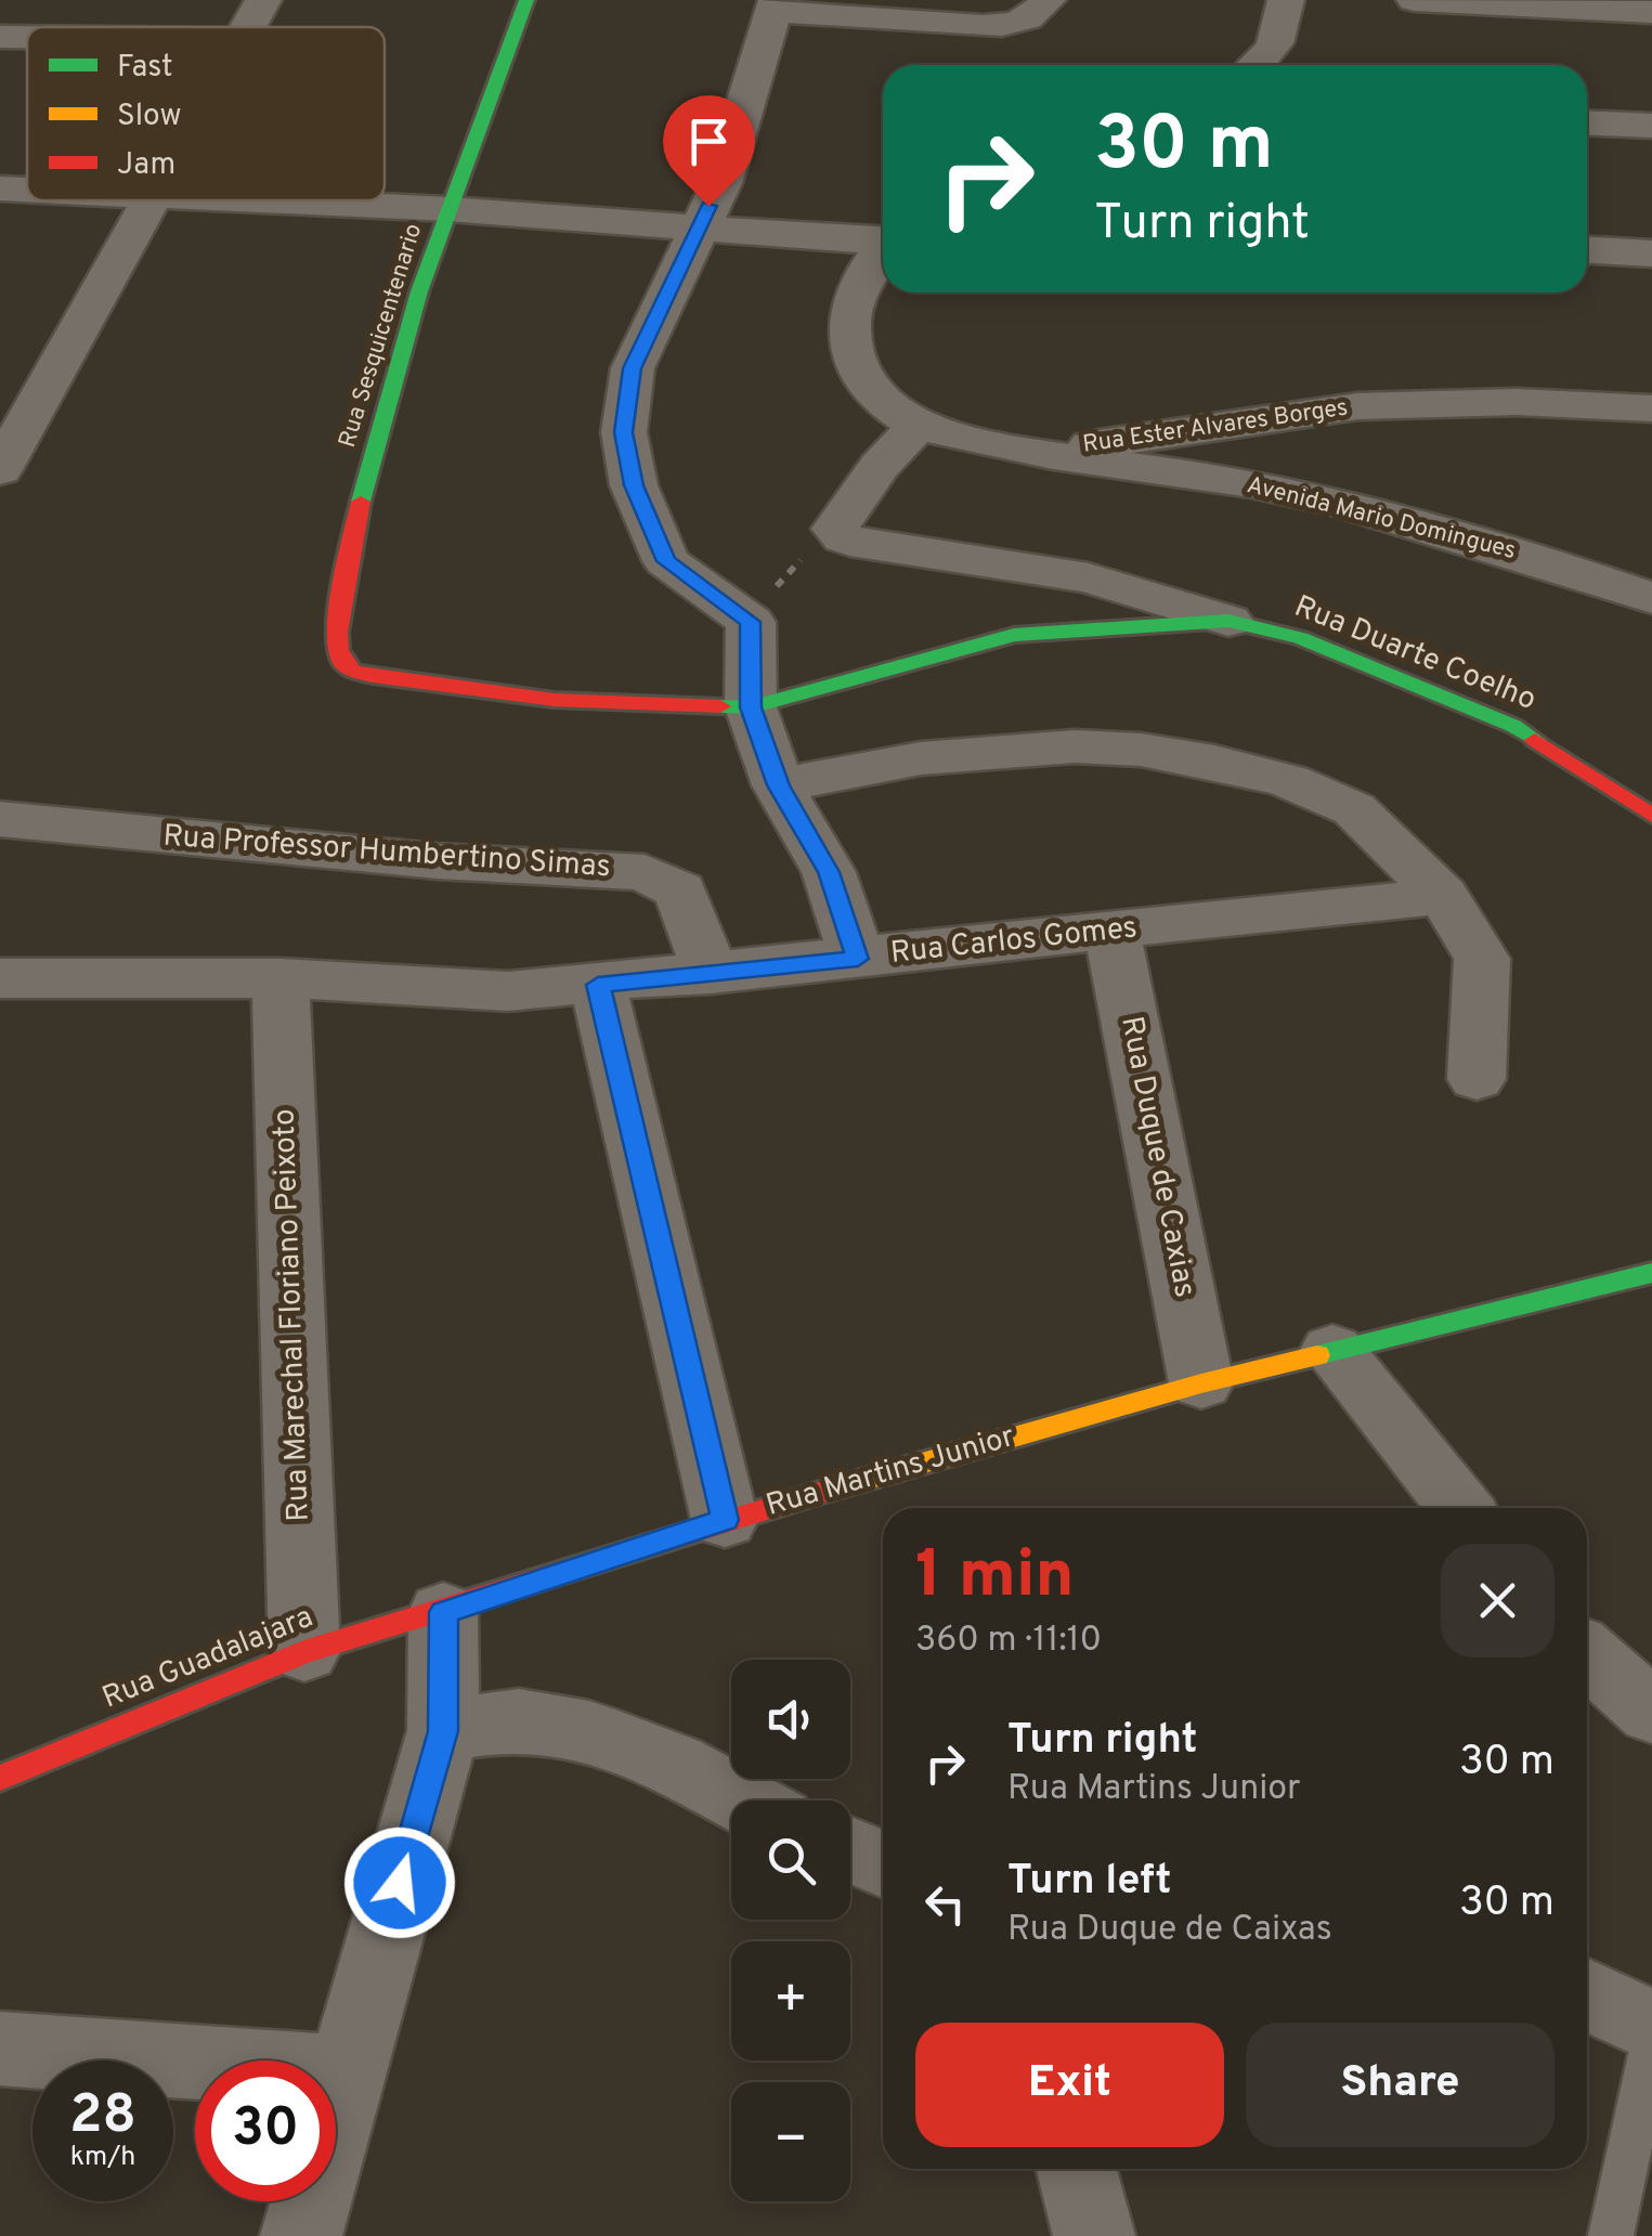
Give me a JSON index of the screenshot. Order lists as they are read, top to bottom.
{
  "streets": {
    "street": [
      "Rua Sesquicentenario",
      "Rua Ester Alvares Borges",
      "Avenida Mario Domingues",
      "Rua Duarte Coelho",
      "Rua Professor Humbertino Simas",
      "Rua Carlos Gomes",
      "Rua Duque de Caxias",
      "Rua Marechal Floriano Peixoto",
      "Rua Martins Junior",
      "Rua Guadalajara"
    ]
  },
  "crossings": [
    ["Rua Sesquicentenario", "Rua Duarte Coelho"],
    ["Rua Ester Alvares Borges", "Avenida Mario Domingues"],
    ["Rua Professor Humbertino Simas", "Rua Carlos Gomes"],
    ["Rua Carlos Gomes", "Rua Duque de Caxias"],
    ["Rua Carlos Gomes", "Rua Marechal Floriano Peixoto"],
    ["Rua Duque de Caxias", "Rua Martins Junior"],
    ["Rua Marechal Floriano Peixoto", "Rua Guadalajara"],
    ["Rua Martins Junior", "Rua Guadalajara"]
  ],
  "legend": ["Fast", "Slow", "Jam"],
  "page": {
    "turn": ["30 m", "Turn right"],
    "heading": ["1 min", "360 m · 11:10"],
    "map_buttons": ["+", "−"],
    "list": [
      {
        "name": "Turn right",
        "note": "Rua Martins Junior",
        "value": "30 m"
      },
      {
        "name": "Turn left",
        "note": "Rua Duque de Caixas",
        "value": "30 m"
      }
    ],
    "buttons": ["Exit", "Share"],
    "speed": "28 km/h",
    "limit": "30"
  }
}
